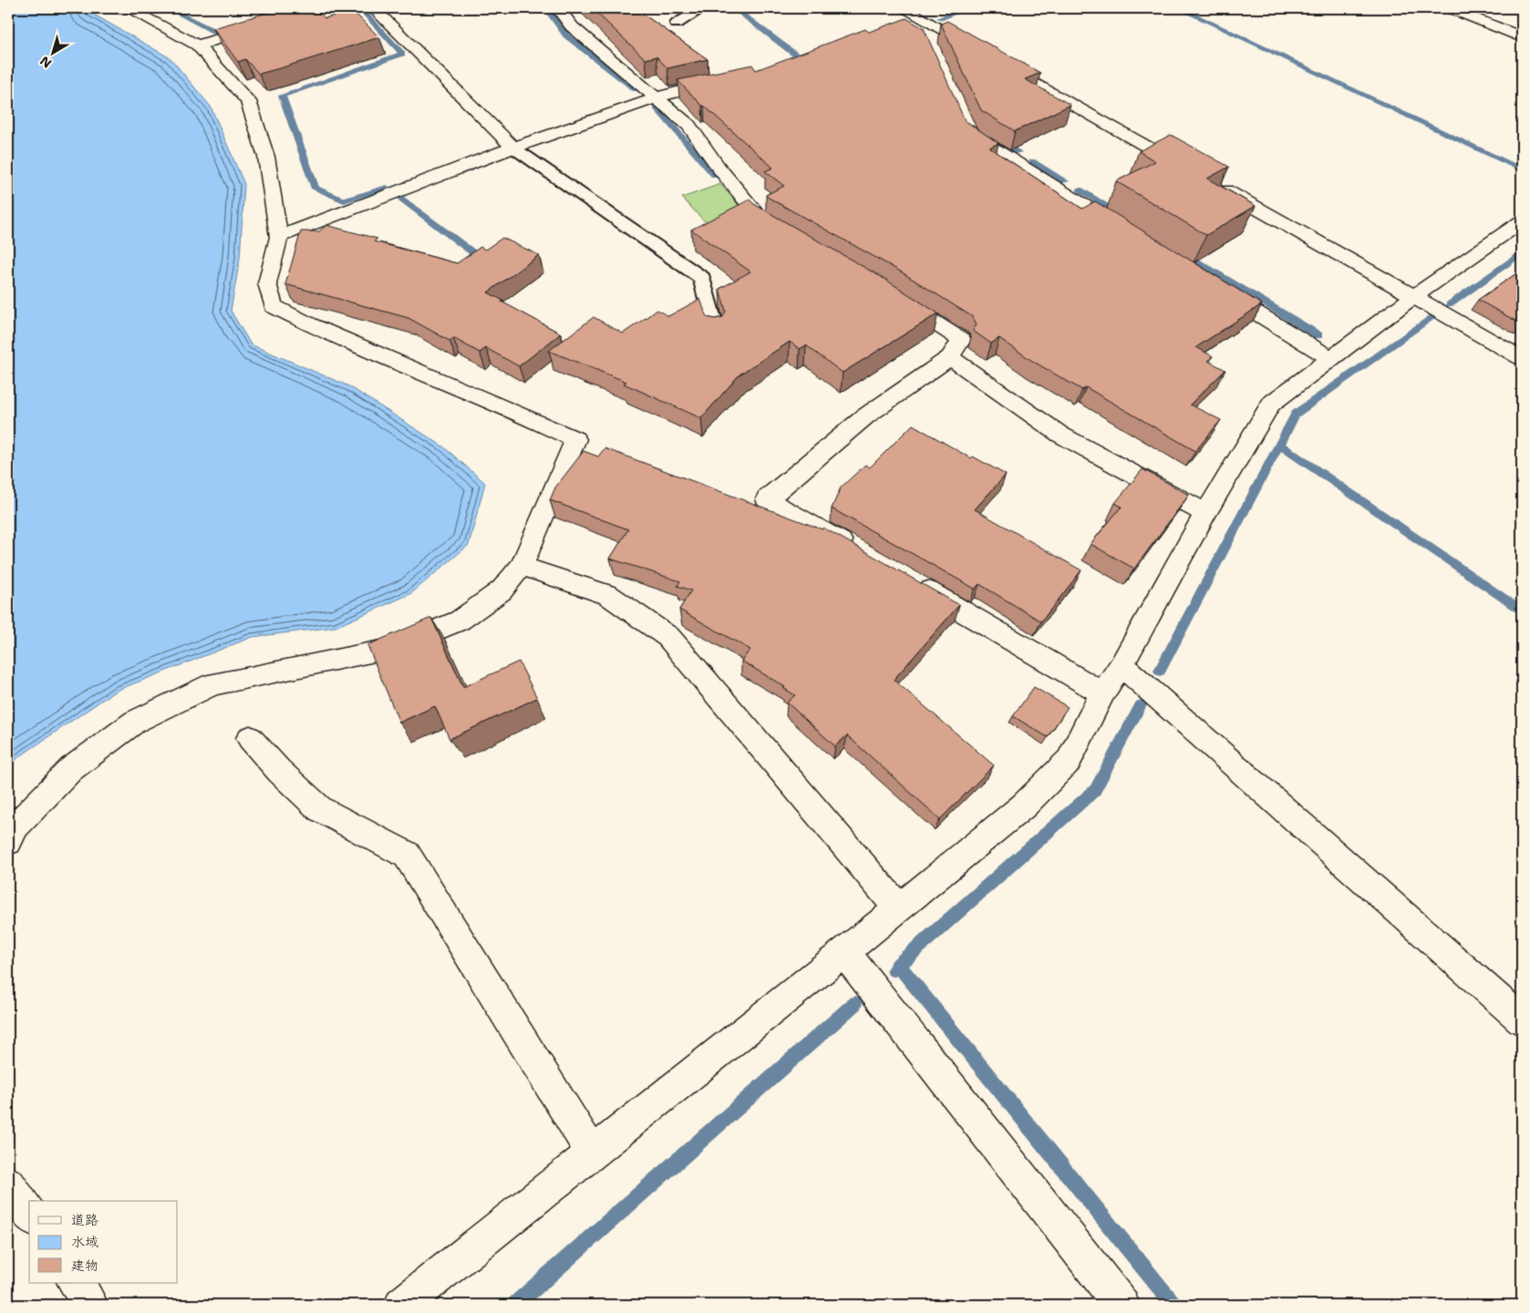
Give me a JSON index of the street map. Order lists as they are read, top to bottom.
{
  "legend": ["道路", "水域", "建物"],
  "north": "bottom left"
}
